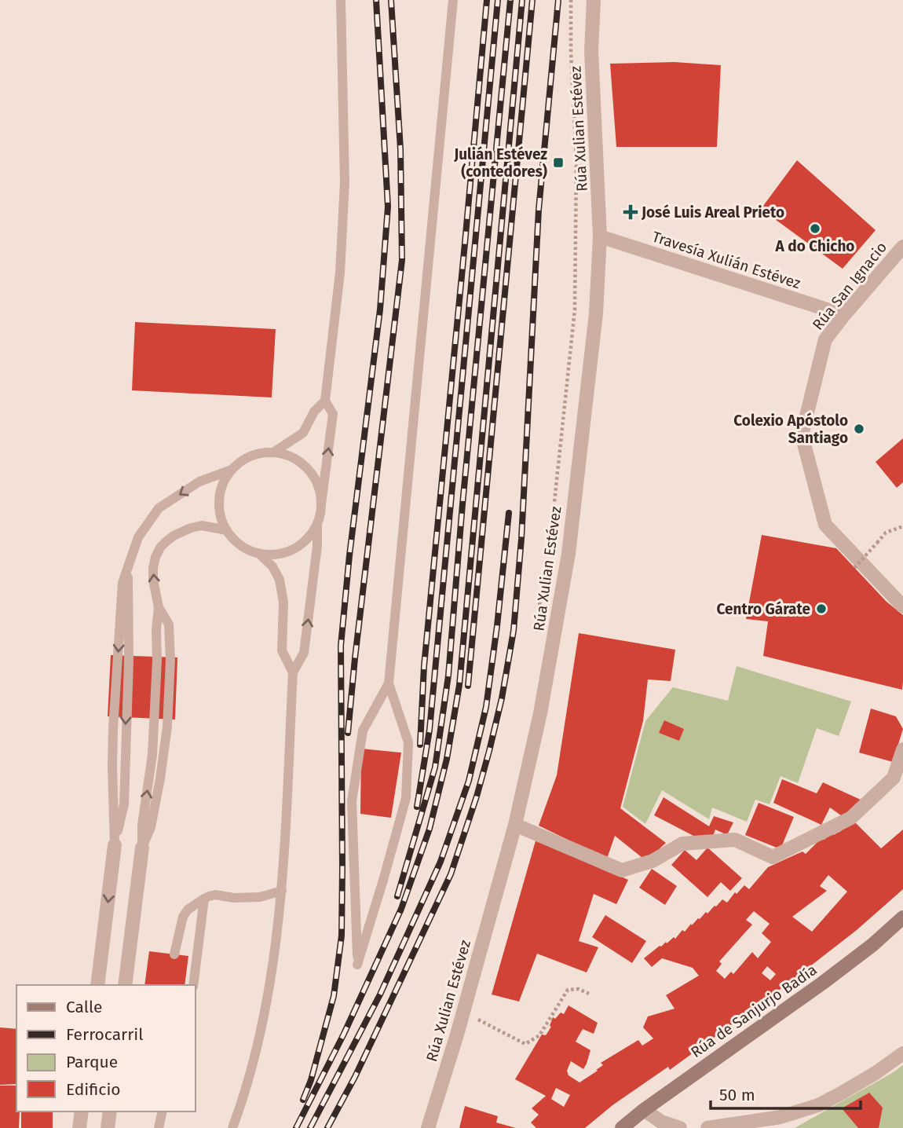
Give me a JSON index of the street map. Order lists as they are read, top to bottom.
{
  "streets": {
    "main road": ["Rúa de Sanjurjo Badía"],
    "street": ["Rúa Xulian Estévez", "Travesía Xulián Estévez", "Rúa San Ignacio"]
  },
  "crossings": [
    ["Rúa Xulian Estévez", "Travesía Xulián Estévez"],
    ["Travesía Xulián Estévez", "Rúa San Ignacio"]
  ],
  "places": {
    "transit": ["Julián Estévez (contedores)"],
    "health": ["José Luis Areal Prieto"],
    "other": ["A do Chicho", "Colexio Apóstolo Santiago", "Centro Gárate"]
  },
  "legend": [
    "Calle",
    "Ferrocarril",
    "Parque",
    "Edificio"
  ],
  "scale_bar": "50 m"
}
